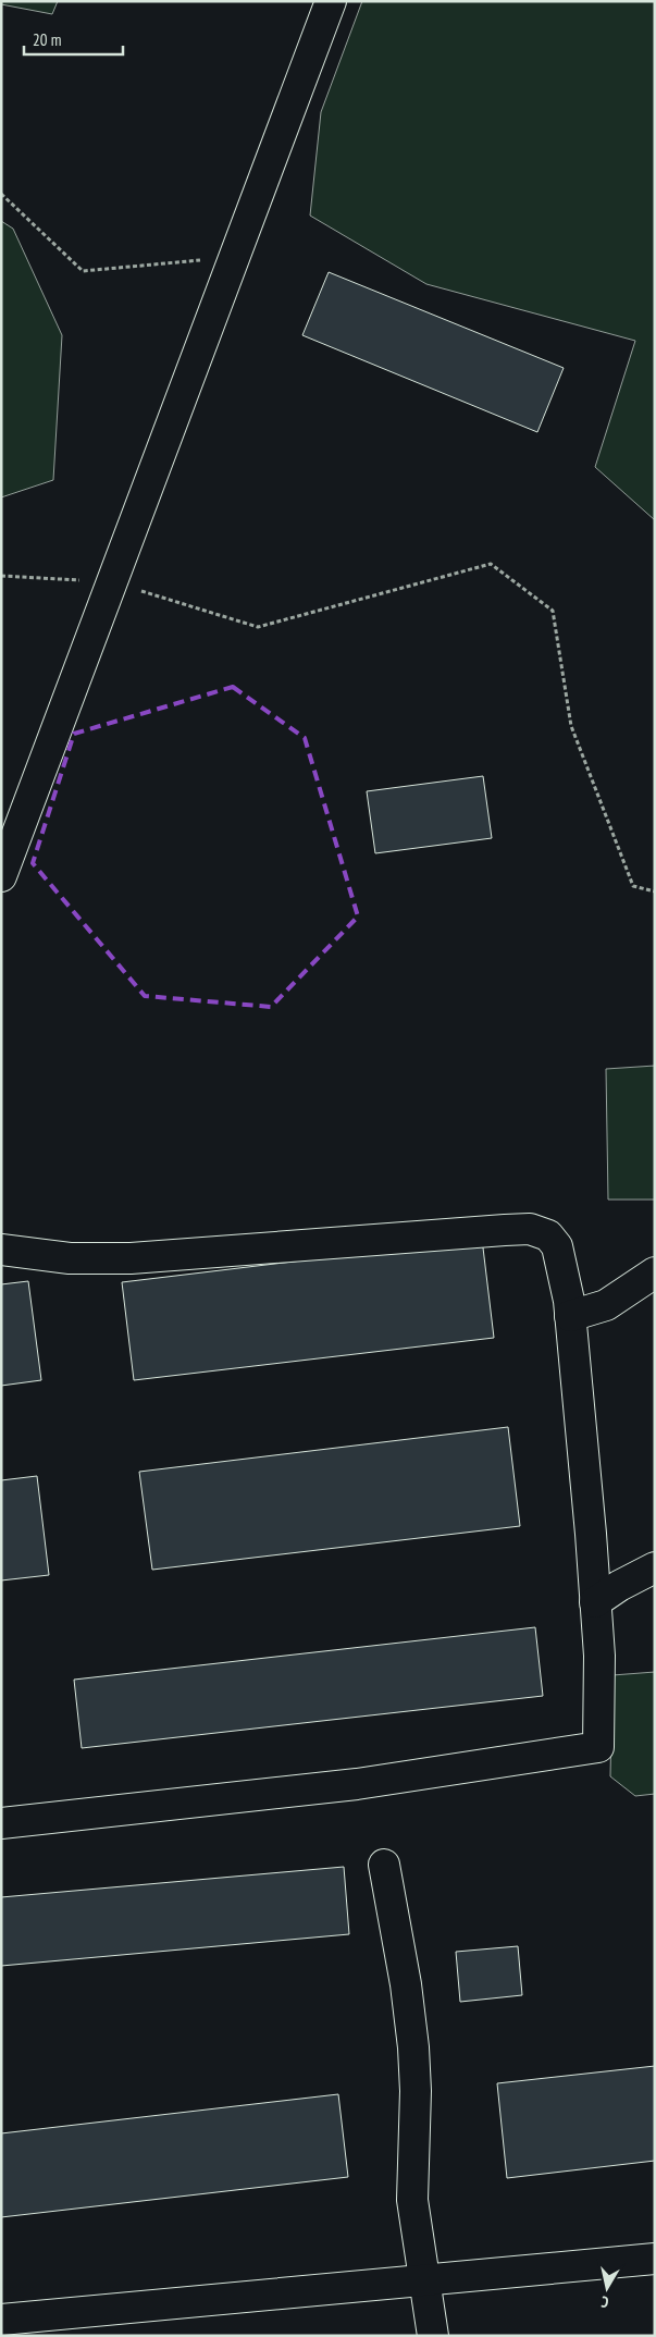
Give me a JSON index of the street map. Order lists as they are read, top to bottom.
{
  "scale_bar": "20 m",
  "north": "bottom"
}
